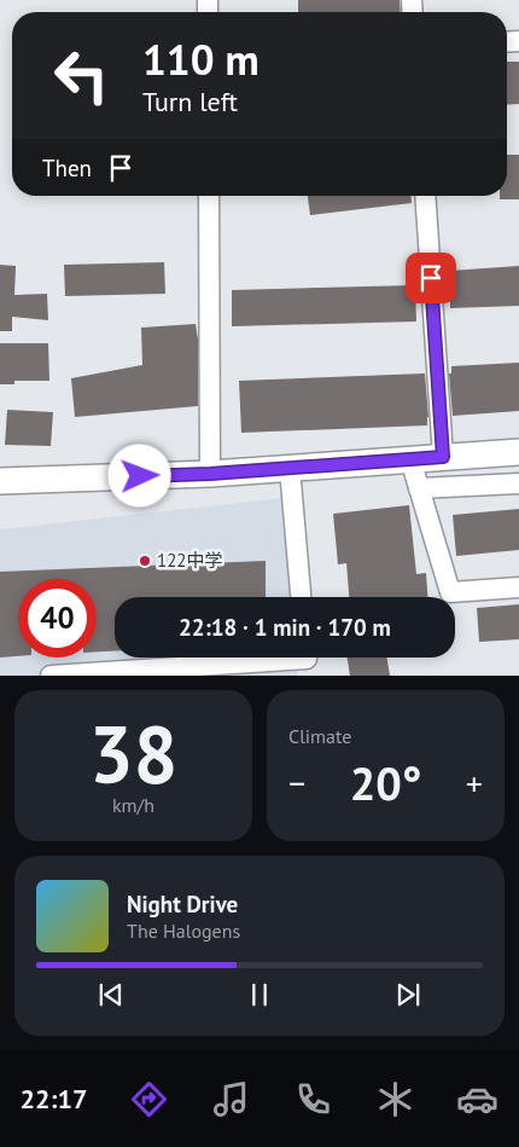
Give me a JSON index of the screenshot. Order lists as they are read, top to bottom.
{
  "places": ["122中学"],
  "page": {
    "turn": ["110 m", "Turn left"],
    "then": "Then",
    "limit": "40",
    "trip": "22:18 · 1 min · 170 m",
    "tile": [
      ["38", "km/h"],
      "Climate"
    ],
    "heat": ["−", "20°", "+"],
    "song": ["Night Drive", "The Halogens"],
    "tabs": "22:17"
  }
}
